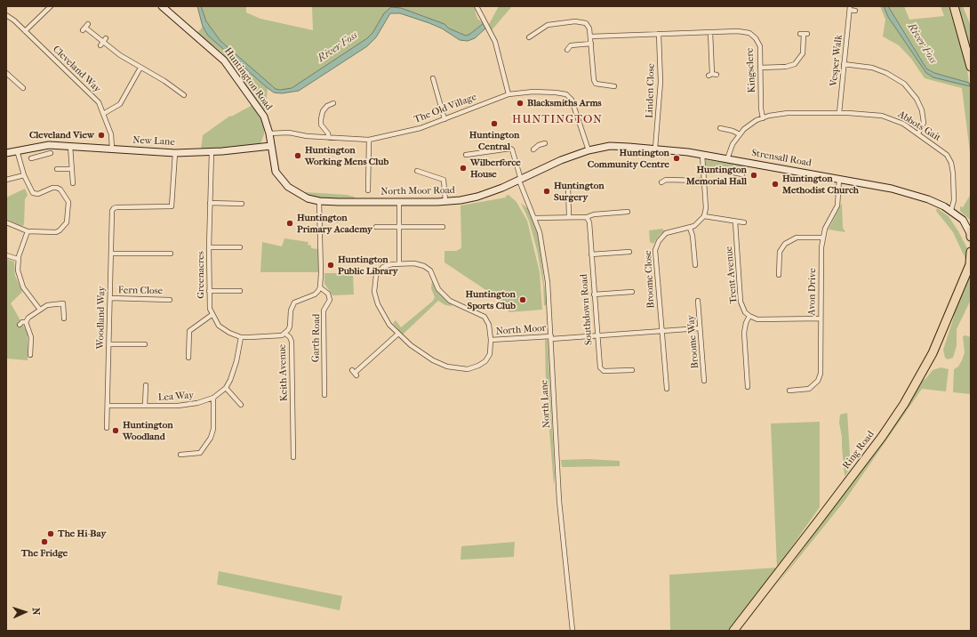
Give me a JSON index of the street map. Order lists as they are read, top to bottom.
{
  "streets": {
    "highway": ["Ring Road"],
    "street": [
      "Vesper Walk",
      "Cleveland Way",
      "Kingsclere",
      "Huntington Road",
      "Linden Close",
      "The Old Village",
      "Abbots Gait",
      "New Lane",
      "Strensall Road",
      "North Moor Road",
      "Greenacres",
      "Trent Avenue",
      "Broome Close",
      "Fern Close",
      "Avon Drive",
      "Southdown Road",
      "Woodland Way",
      "North Moor",
      "Garth Road",
      "Broome Way",
      "Keith Avenue",
      "Lea Way",
      "North Lane"
    ]
  },
  "crossings": [
    ["Vesper Walk", "Abbots Gait"],
    ["Cleveland Way", "New Lane"],
    ["Kingsclere", "Linden Close"],
    ["Kingsclere", "Abbots Gait"],
    ["Huntington Road", "The Old Village"],
    ["Huntington Road", "New Lane"],
    ["Huntington Road", "North Moor Road"],
    ["Linden Close", "Strensall Road"],
    ["The Old Village", "Strensall Road"],
    ["The Old Village", "North Moor Road"],
    ["Abbots Gait", "Strensall Road"],
    ["New Lane", "North Moor Road"],
    ["New Lane", "Greenacres"],
    ["Strensall Road", "North Moor Road"],
    ["Strensall Road", "Avon Drive"],
    ["North Moor Road", "North Lane"],
    ["Broome Close", "North Moor"],
    ["Fern Close", "Woodland Way"],
    ["Southdown Road", "North Moor"],
    ["Woodland Way", "Lea Way"],
    ["North Moor", "North Lane"],
    ["Garth Road", "Keith Avenue"]
  ],
  "districts": ["HUNTINGTON"],
  "water": ["River Foss"],
  "places": [
    "Blacksmiths Arms",
    "Huntington Central",
    "Cleveland View",
    "Huntington Working Mens Club",
    "Huntington Community Centre",
    "Wilberforce House",
    "Huntington Memorial Hall",
    "Huntington Methodist Church",
    "Huntington Surgery",
    "Huntington Primary Academy",
    "Huntington Public Library",
    "Huntington Sports Club",
    "Huntington Woodland",
    "The Hi-Bay",
    "The Fridge"
  ],
  "north": "right"
}
